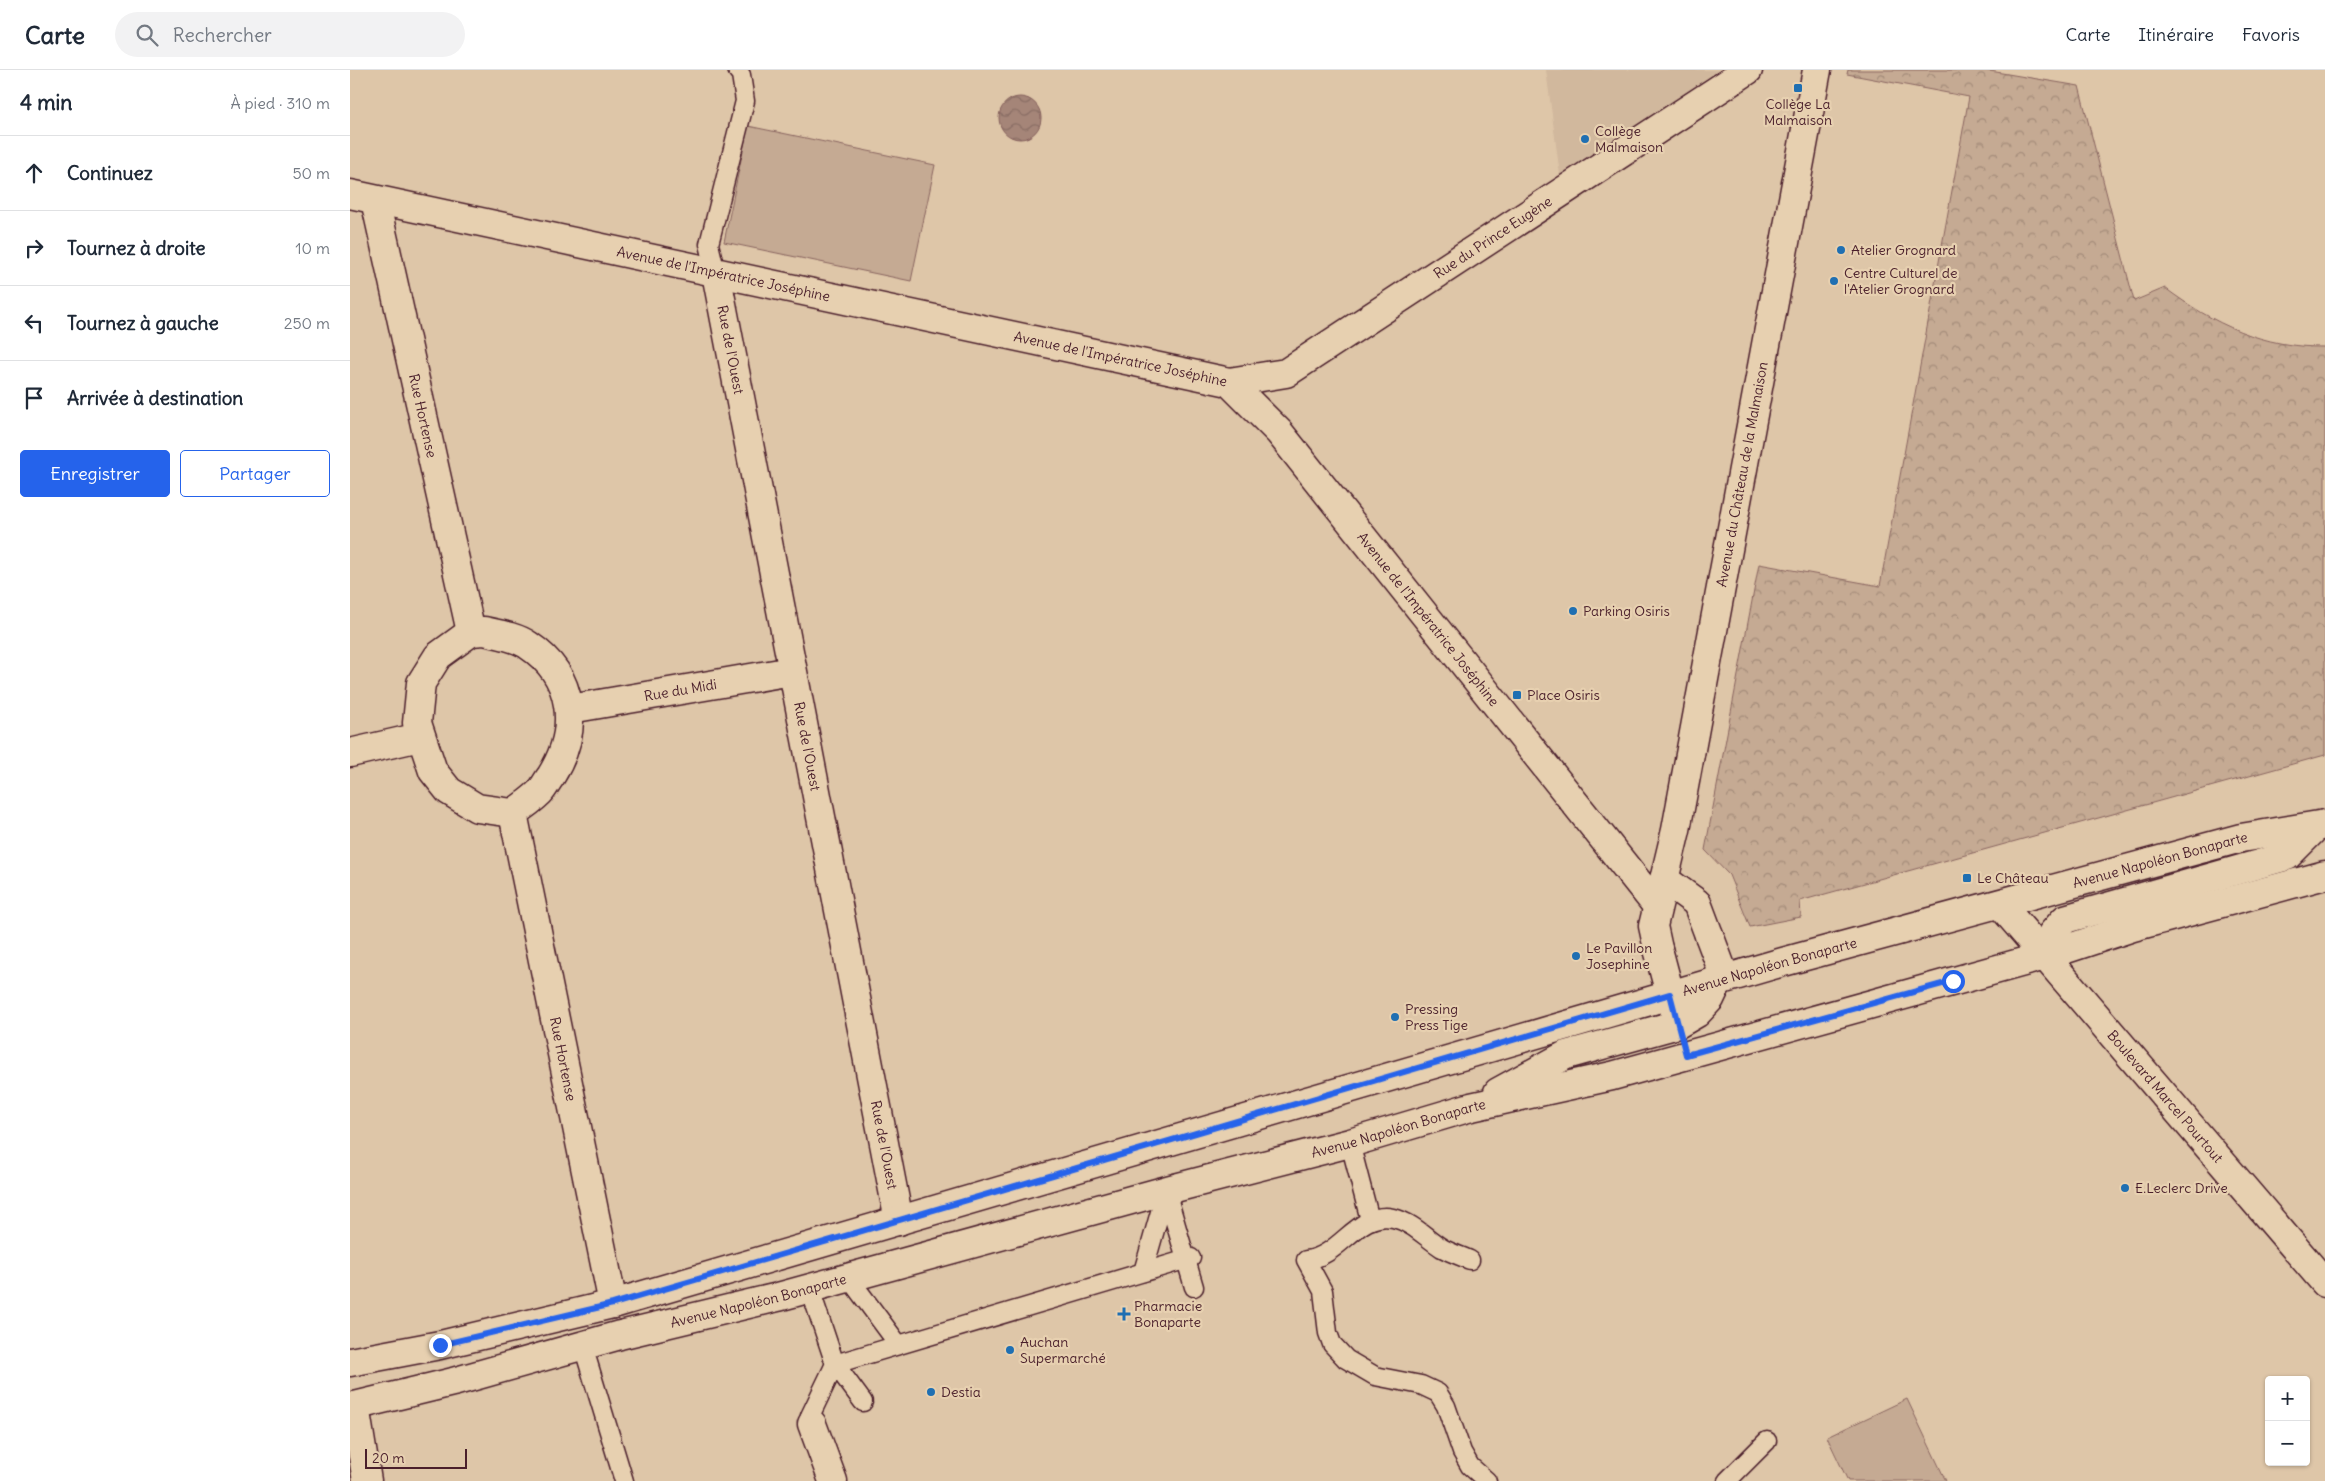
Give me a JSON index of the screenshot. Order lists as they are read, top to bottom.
{
  "streets": {
    "street": [
      "Rue du Prince Eugène",
      "Avenue de l'Impératrice Joséphine",
      "Rue de l'Ouest",
      "Rue Hortense",
      "Avenue du Château de la Malmaison",
      "Rue du Midi",
      "Avenue Napoléon Bonaparte",
      "Boulevard Marcel Pourtout"
    ]
  },
  "crossings": [
    ["Rue du Prince Eugène", "Avenue de l'Impératrice Joséphine"],
    ["Avenue de l'Impératrice Joséphine", "Rue de l'Ouest"],
    ["Avenue de l'Impératrice Joséphine", "Rue Hortense"],
    ["Avenue de l'Impératrice Joséphine", "Avenue du Château de la Malmaison"],
    ["Rue de l'Ouest", "Rue du Midi"],
    ["Rue de l'Ouest", "Avenue Napoléon Bonaparte"],
    ["Rue Hortense", "Rue du Midi"],
    ["Rue Hortense", "Avenue Napoléon Bonaparte"],
    ["Avenue du Château de la Malmaison", "Avenue Napoléon Bonaparte"],
    ["Avenue Napoléon Bonaparte", "Boulevard Marcel Pourtout"]
  ],
  "places": {
    "transit": ["Collège La Malmaison", "Place Osiris", "Le Château"],
    "other": [
      "Collège Malmaison",
      "Atelier Grognard",
      "Centre Culturel de l'Atelier Grognard",
      "Parking Osiris",
      "Le Pavillon Josephine",
      "Pressing Press Tige",
      "E.Leclerc Drive",
      "Auchan Supermarché",
      "Destia"
    ],
    "health": ["Pharmacie Bonaparte"]
  },
  "scale_bar": "20 m",
  "page": {
    "header": "Carte",
    "search": "Rechercher",
    "nav": ["Carte", "Itinéraire", "Favoris"],
    "heading": ["4 min", "À pied · 310 m"],
    "list": [
      ["Continuez", "50 m"],
      ["Tournez à droite", "10 m"],
      ["Tournez à gauche", "250 m"],
      "Arrivée à destination"
    ],
    "buttons": ["Enregistrer", "Partager"],
    "map_buttons": ["+", "−"],
    "scale": "20 m"
  }
}
